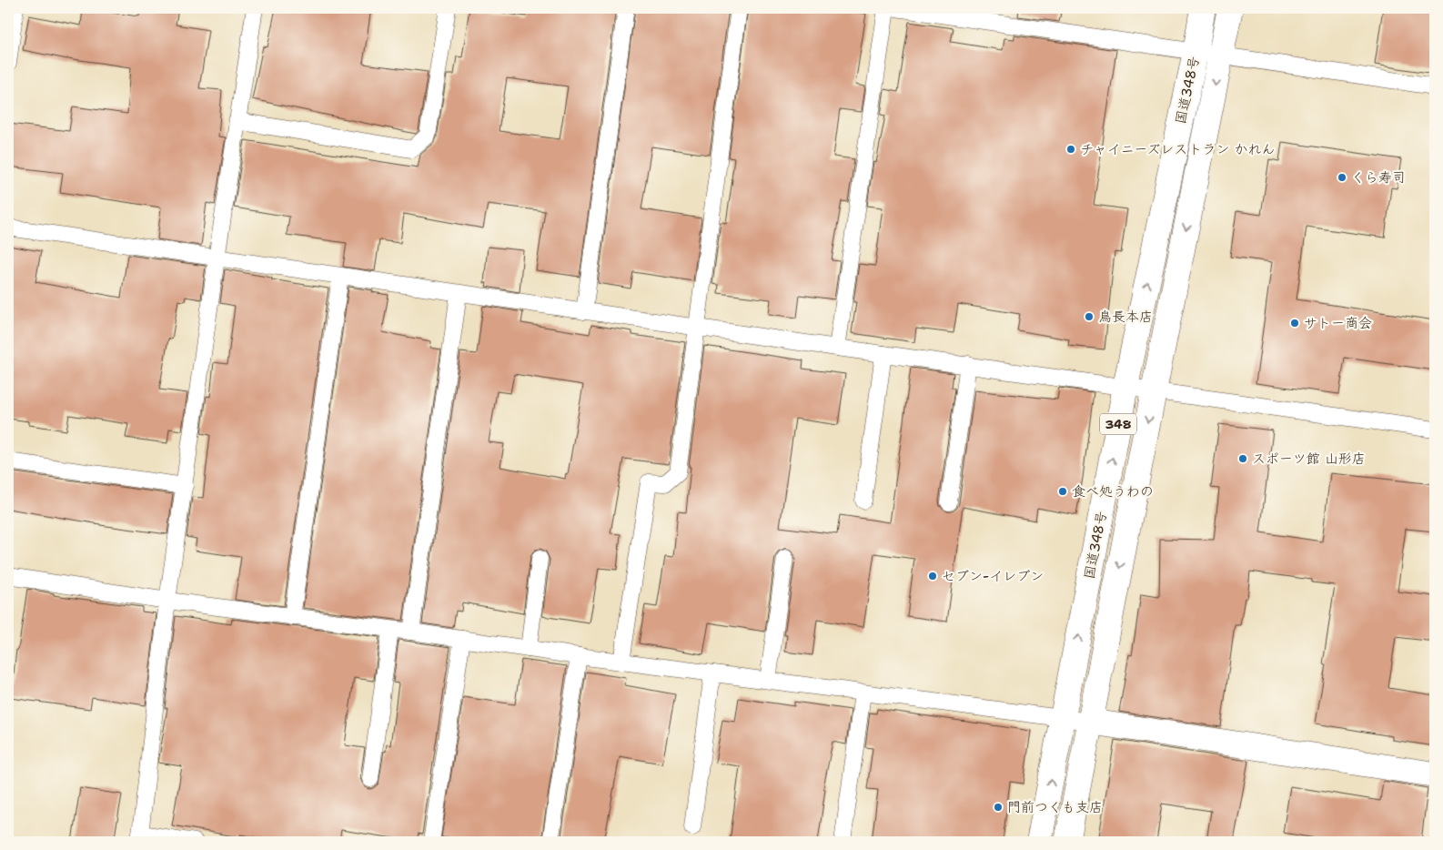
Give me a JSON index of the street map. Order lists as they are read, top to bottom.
{
  "streets": {
    "main road": ["国道348号", "348"]
  },
  "places": [
    "チャイニーズレストラン かれん",
    "くら寿司",
    "鳥長本店",
    "サトー商会",
    "スポーツ館 山形店",
    "食べ処うわの",
    "セブン-イレブン",
    "門前つくも支店"
  ]
}
